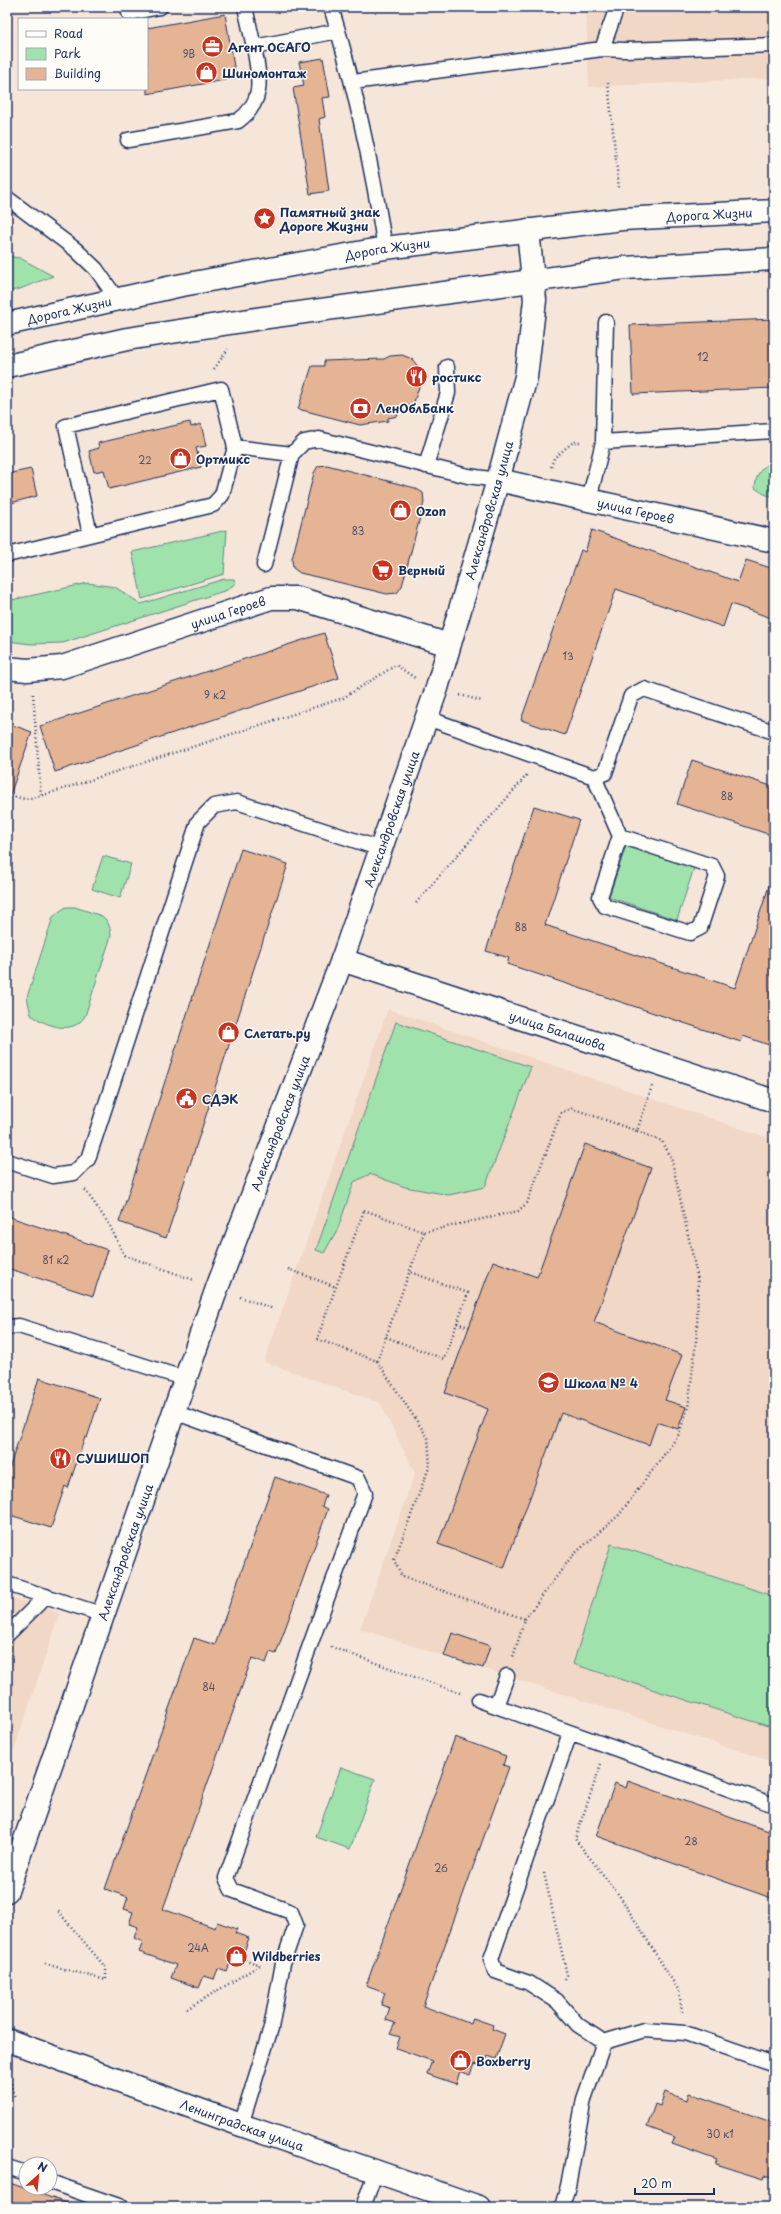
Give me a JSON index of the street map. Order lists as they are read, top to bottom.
{
  "streets": {
    "street": [
      "Дорога Жизни",
      "Александровская улица",
      "улица Героев",
      "улица Балашова",
      "Ленинградская улица"
    ]
  },
  "crossings": [
    ["Дорога Жизни", "Александровская улица"],
    ["Александровская улица", "улица Героев"],
    ["Александровская улица", "улица Балашова"]
  ],
  "places": {
    "office": ["Агент ОСАГО"],
    "shop": [
      "Шиномонтаж",
      "Ортмикс",
      "Ozon",
      "Слетать.ру",
      "Wildberries",
      "Boxberry"
    ],
    "place": ["Памятный знак Дороге Жизни"],
    "restaurant": ["ростикс", "СУШИШОП"],
    "bank": ["ЛенОблБанк"],
    "supermarket": ["Верный"],
    "public building": ["СДЭК"],
    "school or university": ["Школа № 4"]
  },
  "house_numbers": [
    "9В",
    "12",
    "22",
    "83",
    "13",
    "9 к2",
    "88",
    "88",
    "81 к2",
    "84",
    "28",
    "26",
    "24А",
    "30 к1"
  ],
  "legend": ["Road", "Park", "Building"],
  "scale_bar": "20 m",
  "north": "top right"
}
